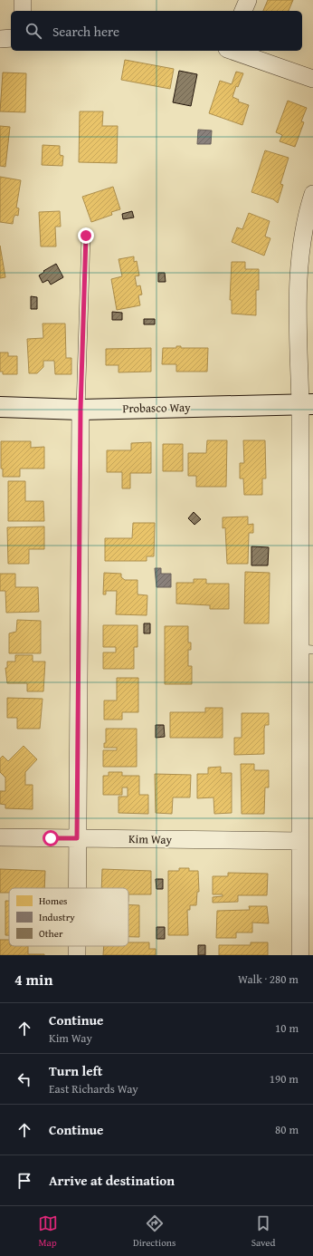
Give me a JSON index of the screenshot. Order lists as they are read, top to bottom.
{
  "streets": {
    "street": ["Probasco Way", "Kim Way"]
  },
  "legend": ["Homes", "Industry", "Other"],
  "page": {
    "search": "Search here",
    "heading": ["4 min", "Walk · 280 m"],
    "list": [
      ["Continue", "Kim Way", "10 m"],
      ["Turn left", "East Richards Way", "190 m"],
      ["Continue", "80 m"],
      "Arrive at destination"
    ],
    "nav": ["Map", "Directions", "Saved"]
  }
}
